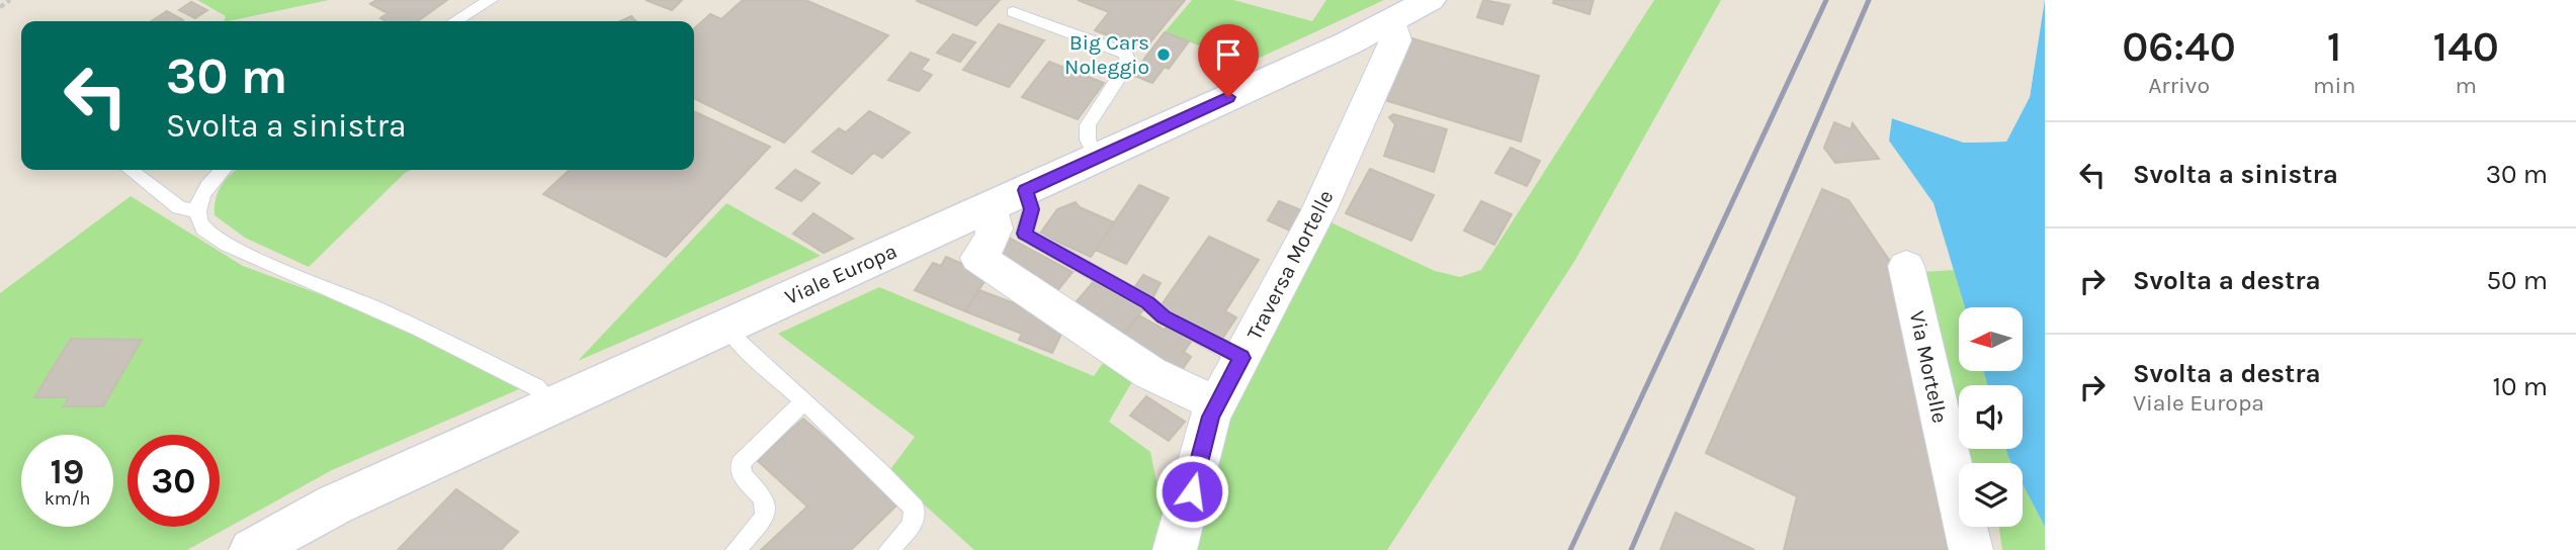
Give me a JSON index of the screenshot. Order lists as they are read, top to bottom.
{
  "streets": {
    "street": ["Traversa Mortelle", "Viale Europa", "Via Mortelle"]
  },
  "crossings": [
    ["Traversa Mortelle", "Viale Europa"]
  ],
  "places": ["Big Cars Noleggio"],
  "north": "left",
  "page": {
    "eta": [
      "06:40",
      "Arrivo",
      "1",
      "min",
      "140",
      "m"
    ],
    "turn": ["30 m", "Svolta a sinistra"],
    "list": [
      {
        "name": "Svolta a sinistra",
        "value": "30 m"
      },
      {
        "name": "Svolta a destra",
        "value": "50 m"
      },
      {
        "name": "Svolta a destra",
        "note": "Viale Europa",
        "value": "10 m"
      }
    ],
    "speed": "19 km/h",
    "limit": "30"
  }
}
